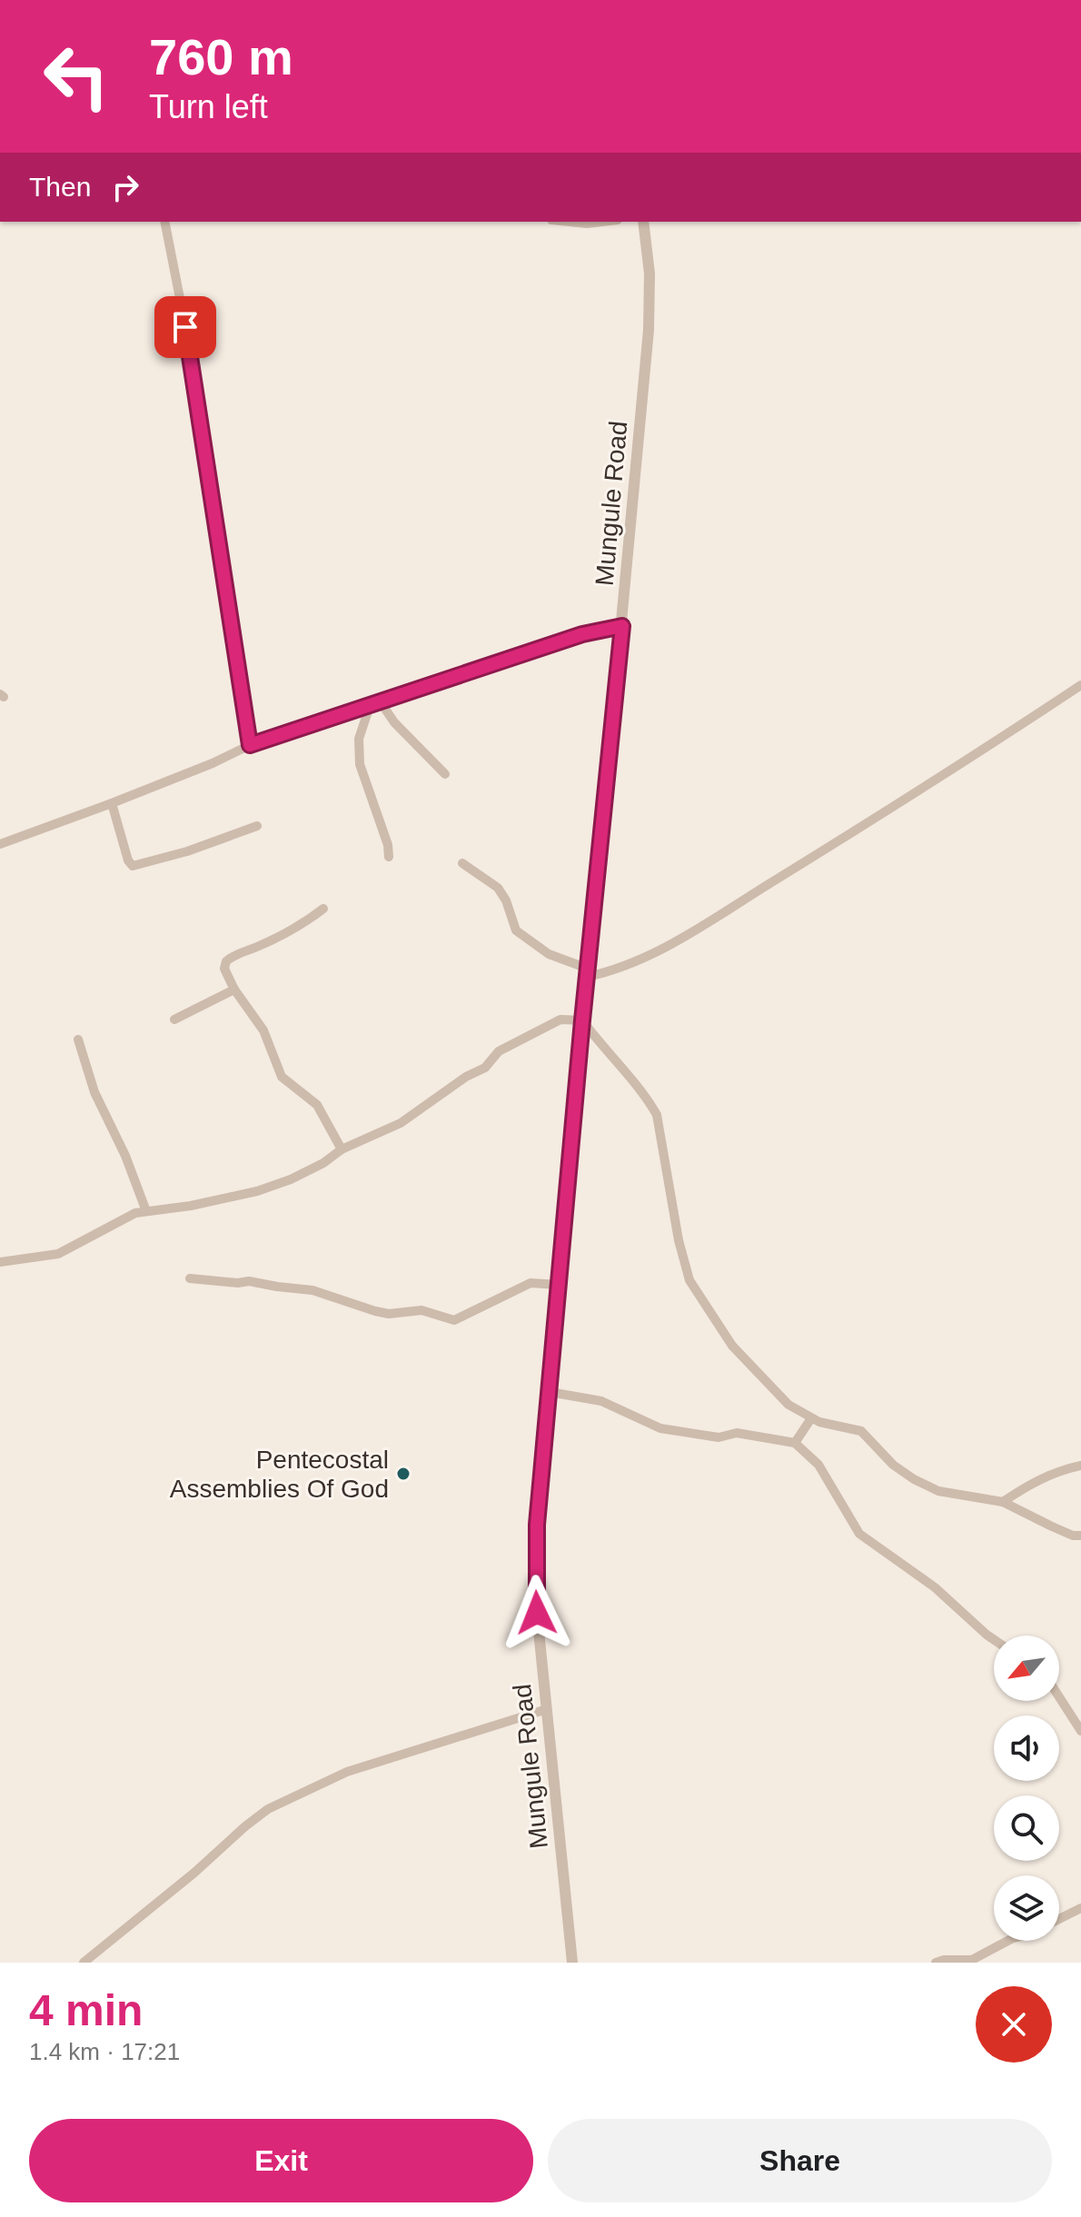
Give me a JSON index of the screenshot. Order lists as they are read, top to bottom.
{
  "streets": {
    "street": ["Mungule Road"]
  },
  "places": ["Pentecostal Assemblies Of God"],
  "north": "bottom left",
  "page": {
    "turn": ["760 m", "Turn left"],
    "then": "Then",
    "heading": ["4 min", "1.4 km · 17:21"],
    "buttons": ["Exit", "Share"]
  }
}
